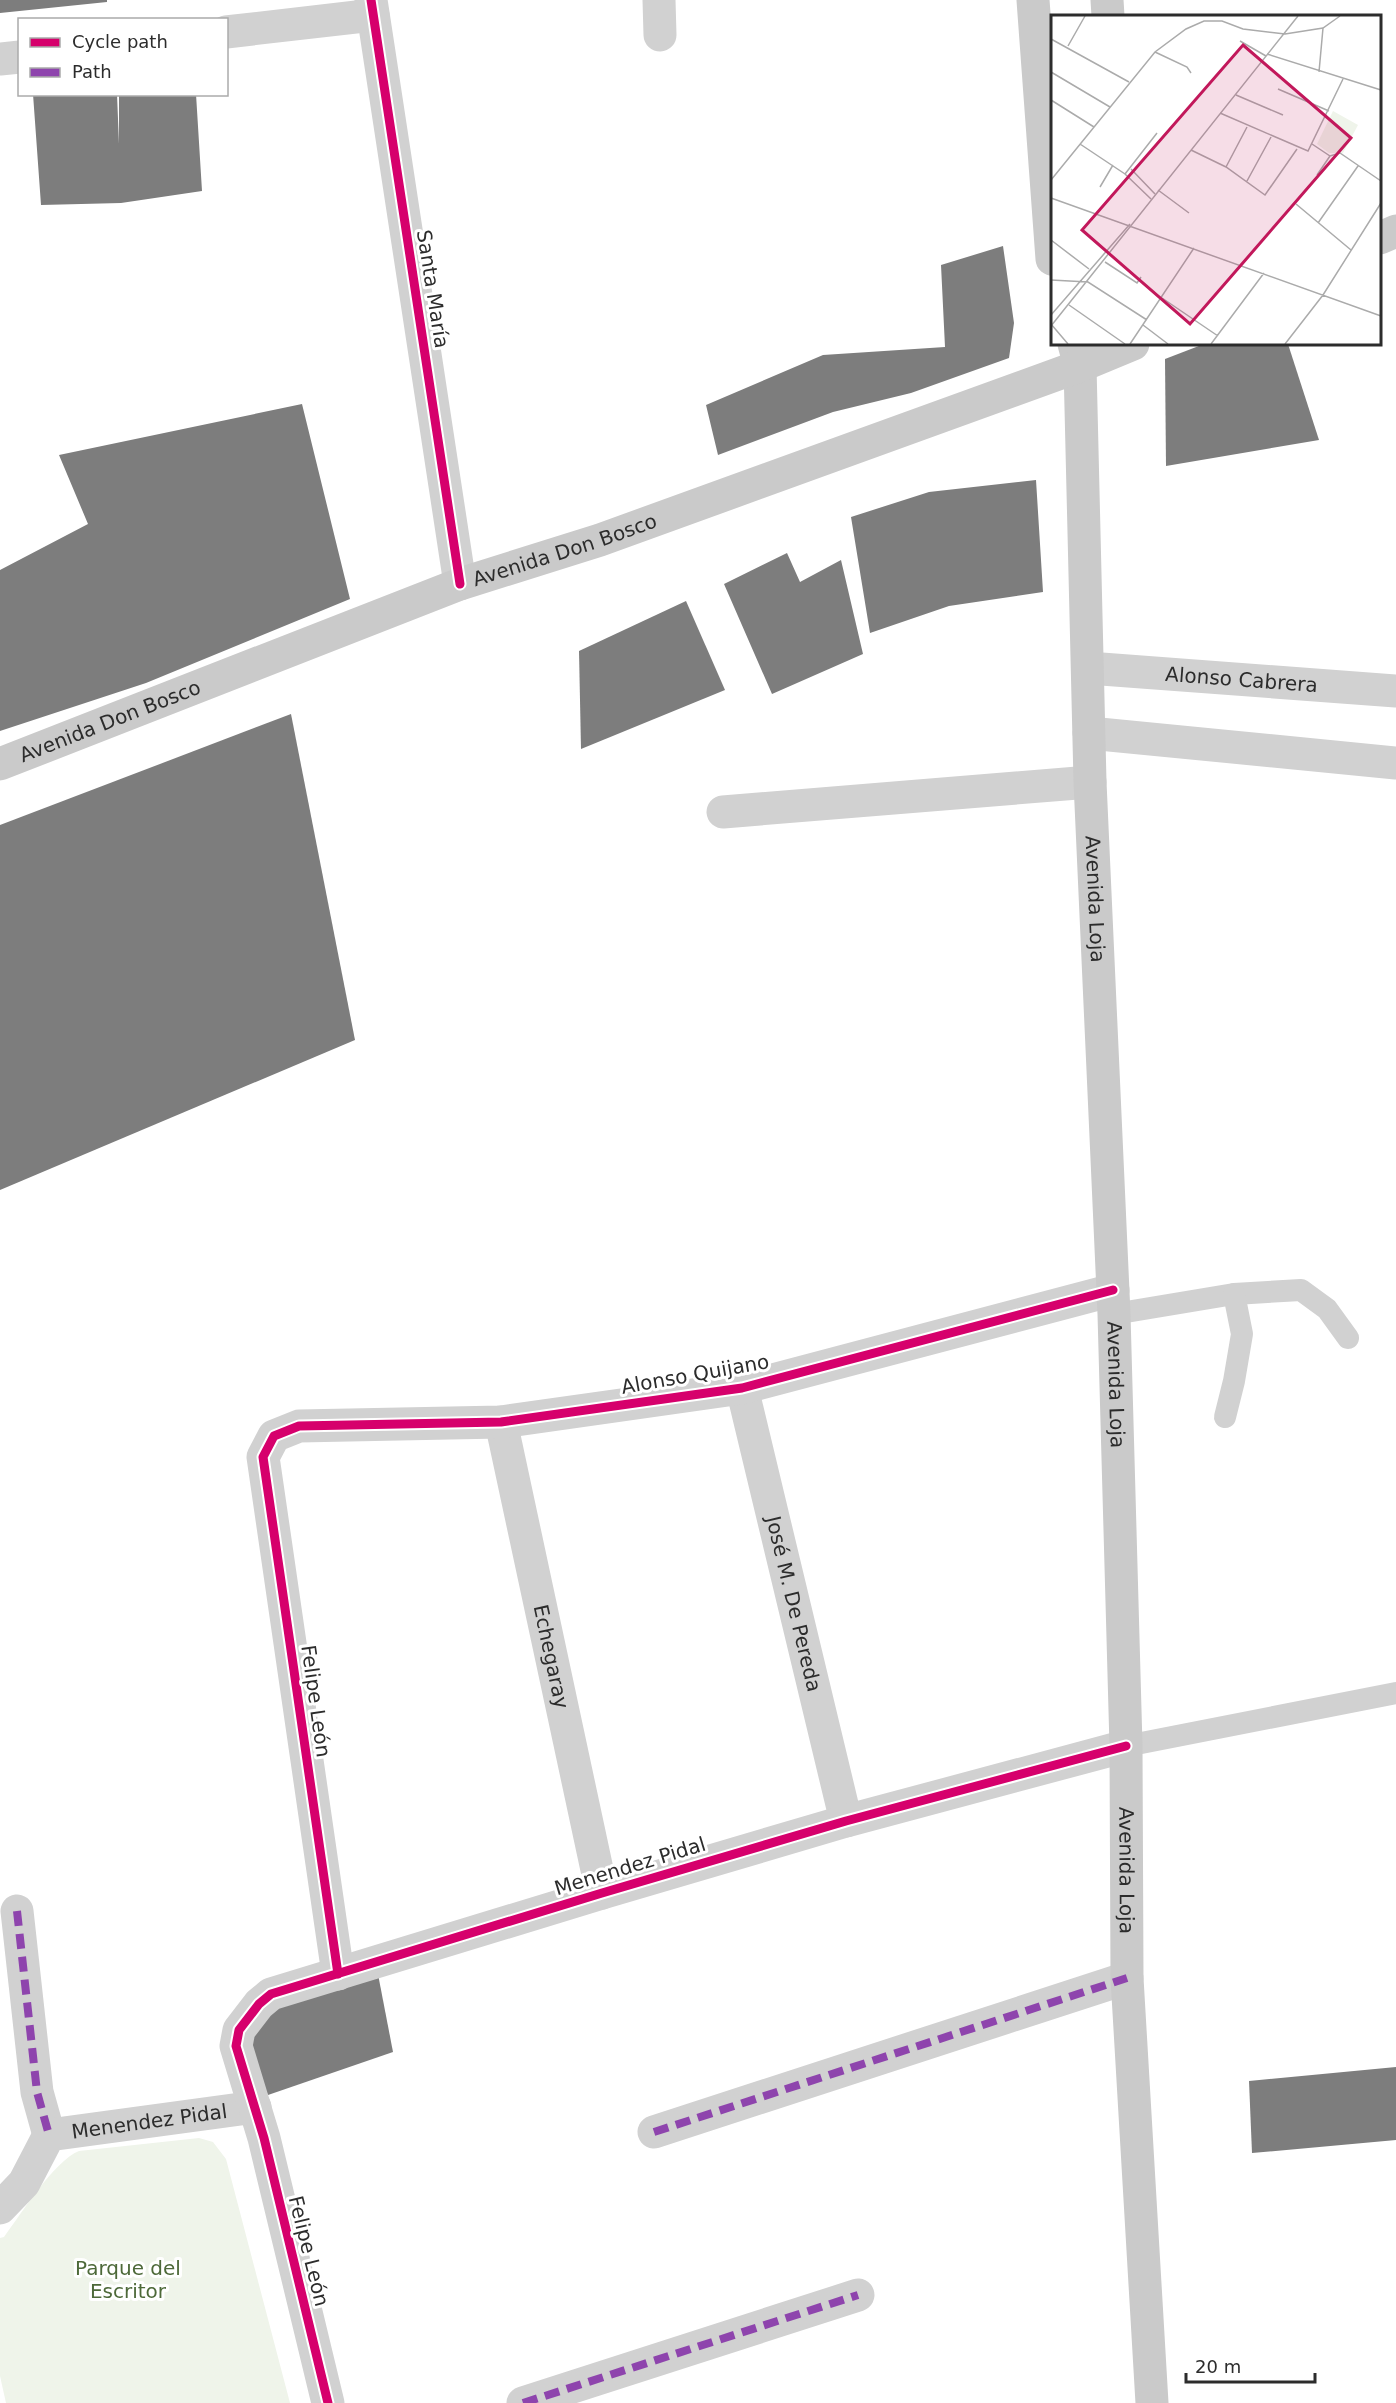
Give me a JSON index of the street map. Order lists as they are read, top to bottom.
{
  "streets": {
    "main road": ["Avenida Don Bosco", "Avenida Loja"],
    "street": [
      "Santa María",
      "Alonso Cabrera",
      "Alonso Quijano",
      "José M. De Pereda",
      "Echegaray",
      "Felipe León",
      "Menendez Pidal"
    ]
  },
  "crossings": [
    ["Santa María", "Avenida Don Bosco"],
    ["Avenida Don Bosco", "Avenida Loja"],
    ["Alonso Cabrera", "Avenida Loja"],
    ["Avenida Loja", "Alonso Quijano"],
    ["Avenida Loja", "Menendez Pidal"],
    ["Alonso Quijano", "José M. De Pereda"],
    ["Alonso Quijano", "Echegaray"],
    ["Alonso Quijano", "Felipe León"],
    ["José M. De Pereda", "Menendez Pidal"],
    ["Echegaray", "Menendez Pidal"],
    ["Felipe León", "Menendez Pidal"]
  ],
  "parks": ["Parque del Escritor"],
  "legend": ["Cycle path", "Path"],
  "scale_bar": "20 m"
}
